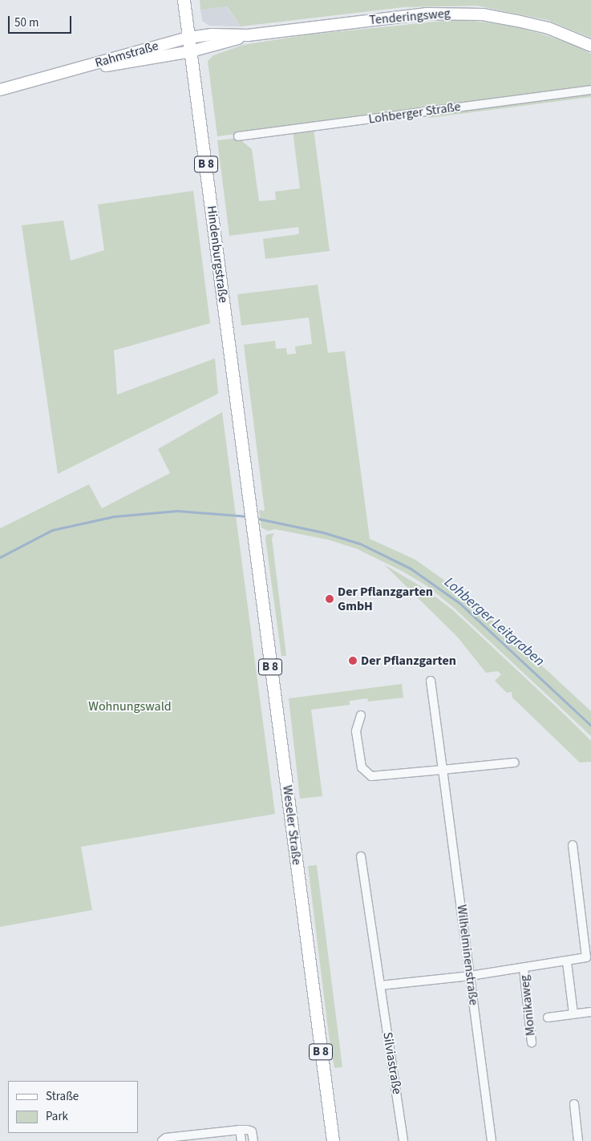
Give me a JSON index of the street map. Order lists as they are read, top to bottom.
{
  "streets": {
    "main road": ["B 8", "Hindenburgstraße", "Weseler Straße"],
    "street": [
      "Tenderingsweg",
      "Rahmstraße",
      "Lohberger Straße",
      "Wilhelminenstraße",
      "Monikaweg",
      "Silviastraße"
    ]
  },
  "crossings": [
    ["Tenderingsweg", "Rahmstraße"],
    ["Tenderingsweg", "Hindenburgstraße"],
    ["Rahmstraße", "Hindenburgstraße"],
    ["Hindenburgstraße", "Weseler Straße"],
    ["Wilhelminenstraße", "Monikaweg"]
  ],
  "water": ["Lohberger Leitgraben"],
  "parks": ["Wohnungswald"],
  "places": ["Der Pflanzgarten GmbH", "Der Pflanzgarten"],
  "legend": ["Straße", "Park"],
  "scale_bar": "50 m"
}
